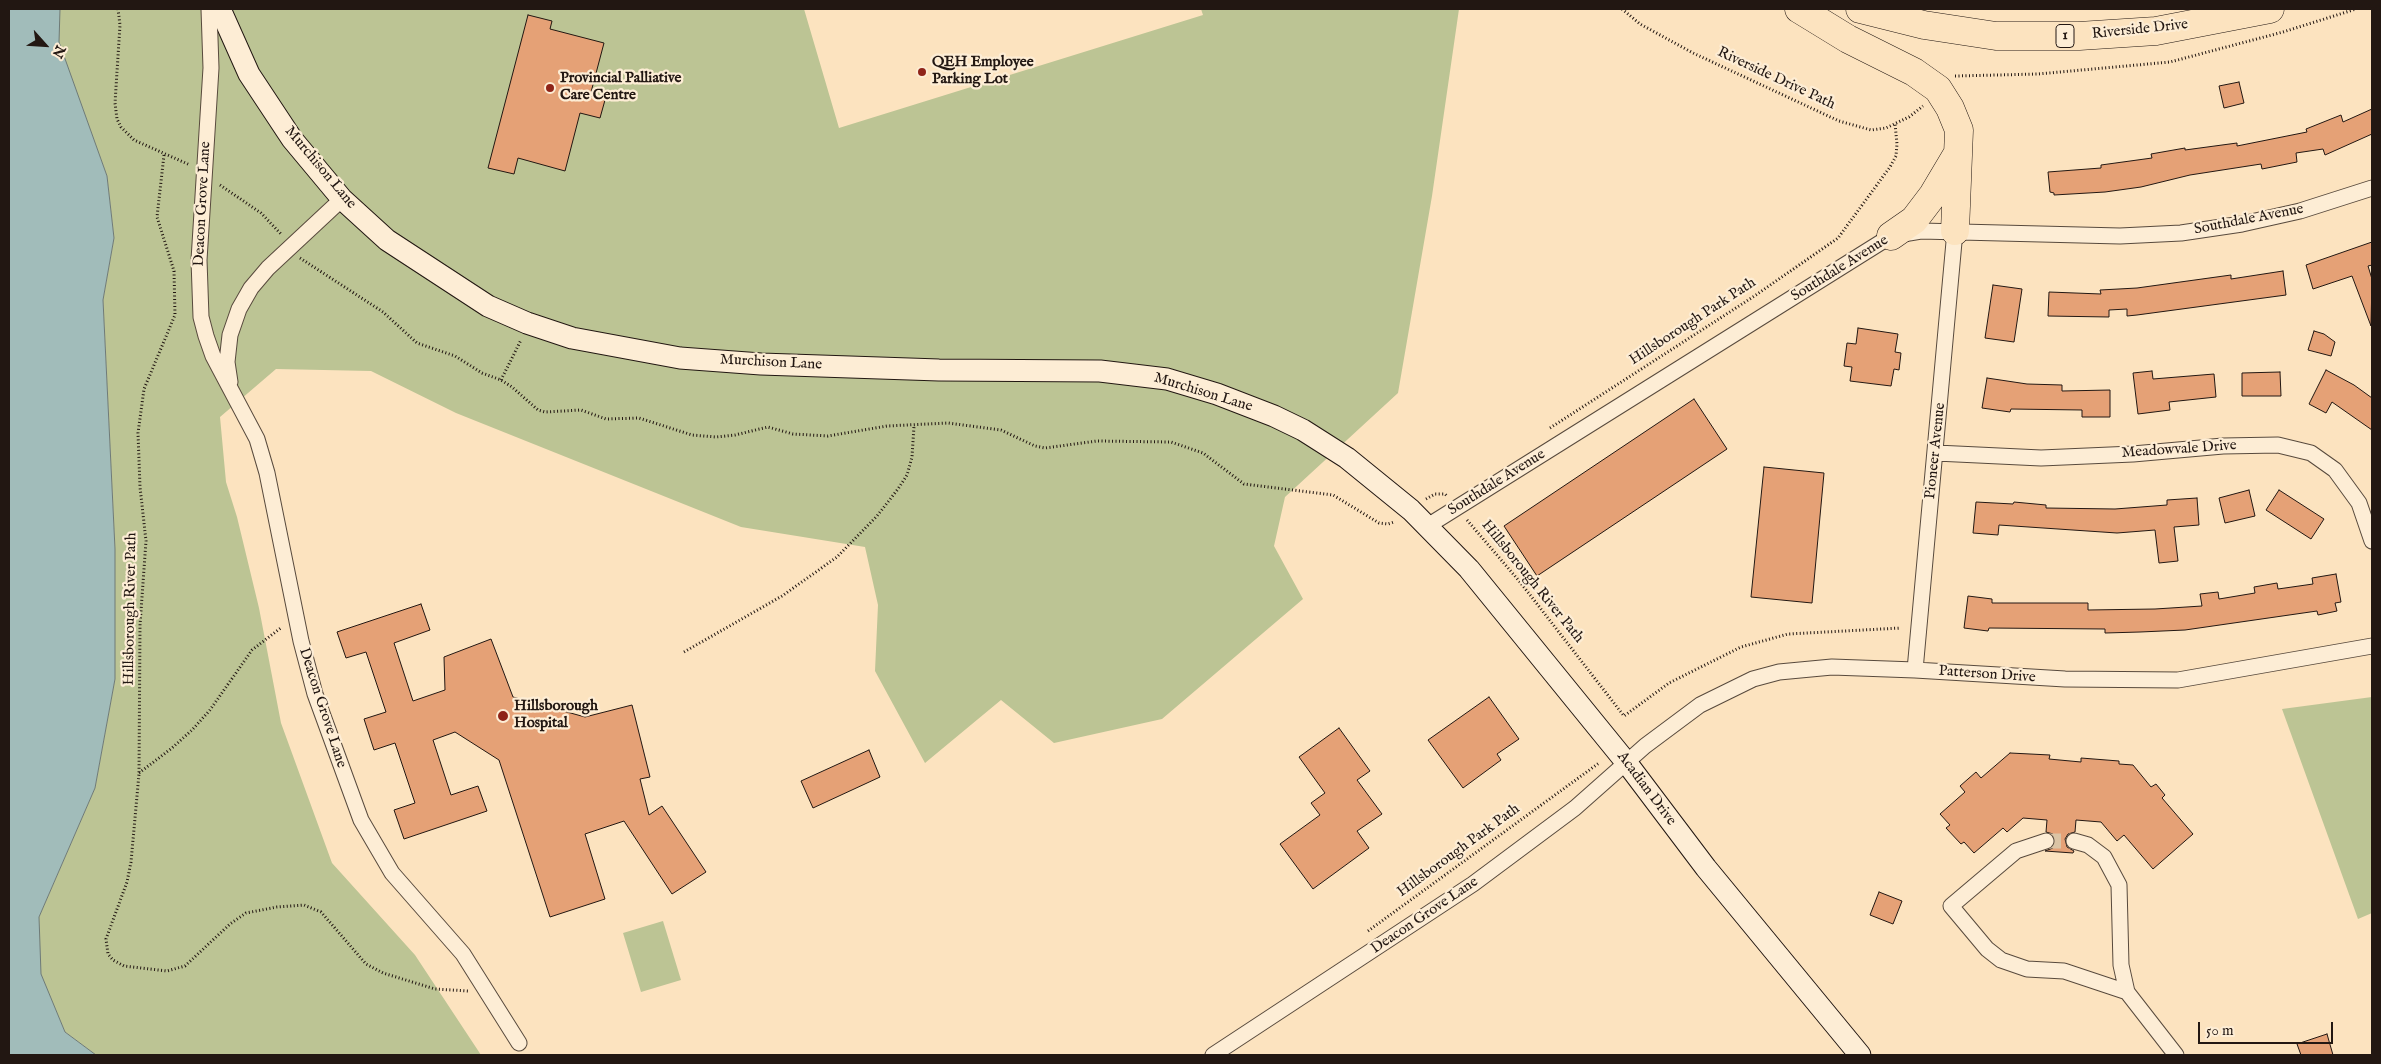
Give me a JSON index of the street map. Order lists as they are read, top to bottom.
{
  "streets": {
    "highway": ["Riverside Drive", "1"],
    "street": [
      "Murchison Lane",
      "Deacon Grove Lane",
      "Southdale Avenue",
      "Meadowvale Drive",
      "Pioneer Avenue",
      "Patterson Drive",
      "Acadian Drive"
    ],
    "path": ["Riverside Drive Path", "Hillsborough Park Path", "Hillsborough River Path"]
  },
  "crossings": [
    ["Riverside Drive Path", "Hillsborough Park Path"],
    ["Murchison Lane", "Deacon Grove Lane"],
    ["Murchison Lane", "Southdale Avenue"],
    ["Murchison Lane", "Acadian Drive"],
    ["Deacon Grove Lane", "Hillsborough River Path"],
    ["Deacon Grove Lane", "Patterson Drive"],
    ["Deacon Grove Lane", "Acadian Drive"],
    ["Southdale Avenue", "Pioneer Avenue"],
    ["Southdale Avenue", "Acadian Drive"],
    ["Meadowvale Drive", "Pioneer Avenue"],
    ["Pioneer Avenue", "Patterson Drive"],
    ["Patterson Drive", "Acadian Drive"]
  ],
  "places": ["QEH Employee Parking Lot", "Provincial Palliative Care Centre", "Hillsborough Hospital"],
  "scale_bar": "50 m",
  "north": "bottom right"
}
